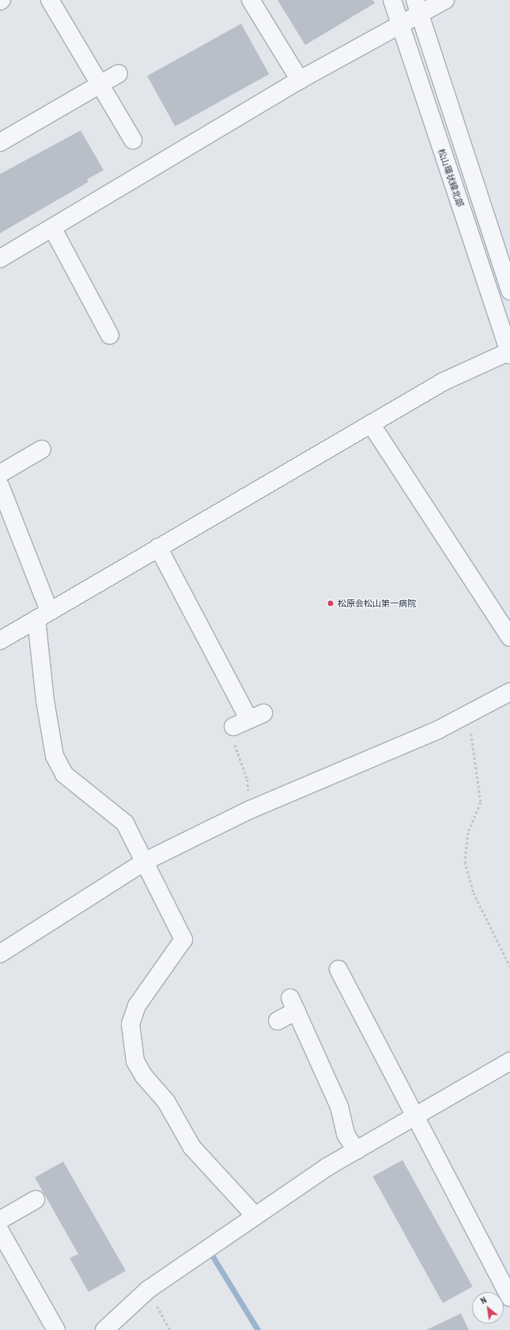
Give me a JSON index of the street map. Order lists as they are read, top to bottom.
{
  "streets": {
    "street": ["松山環状線北部"]
  },
  "places": ["松原会松山第一病院"],
  "north": "top left"
}
